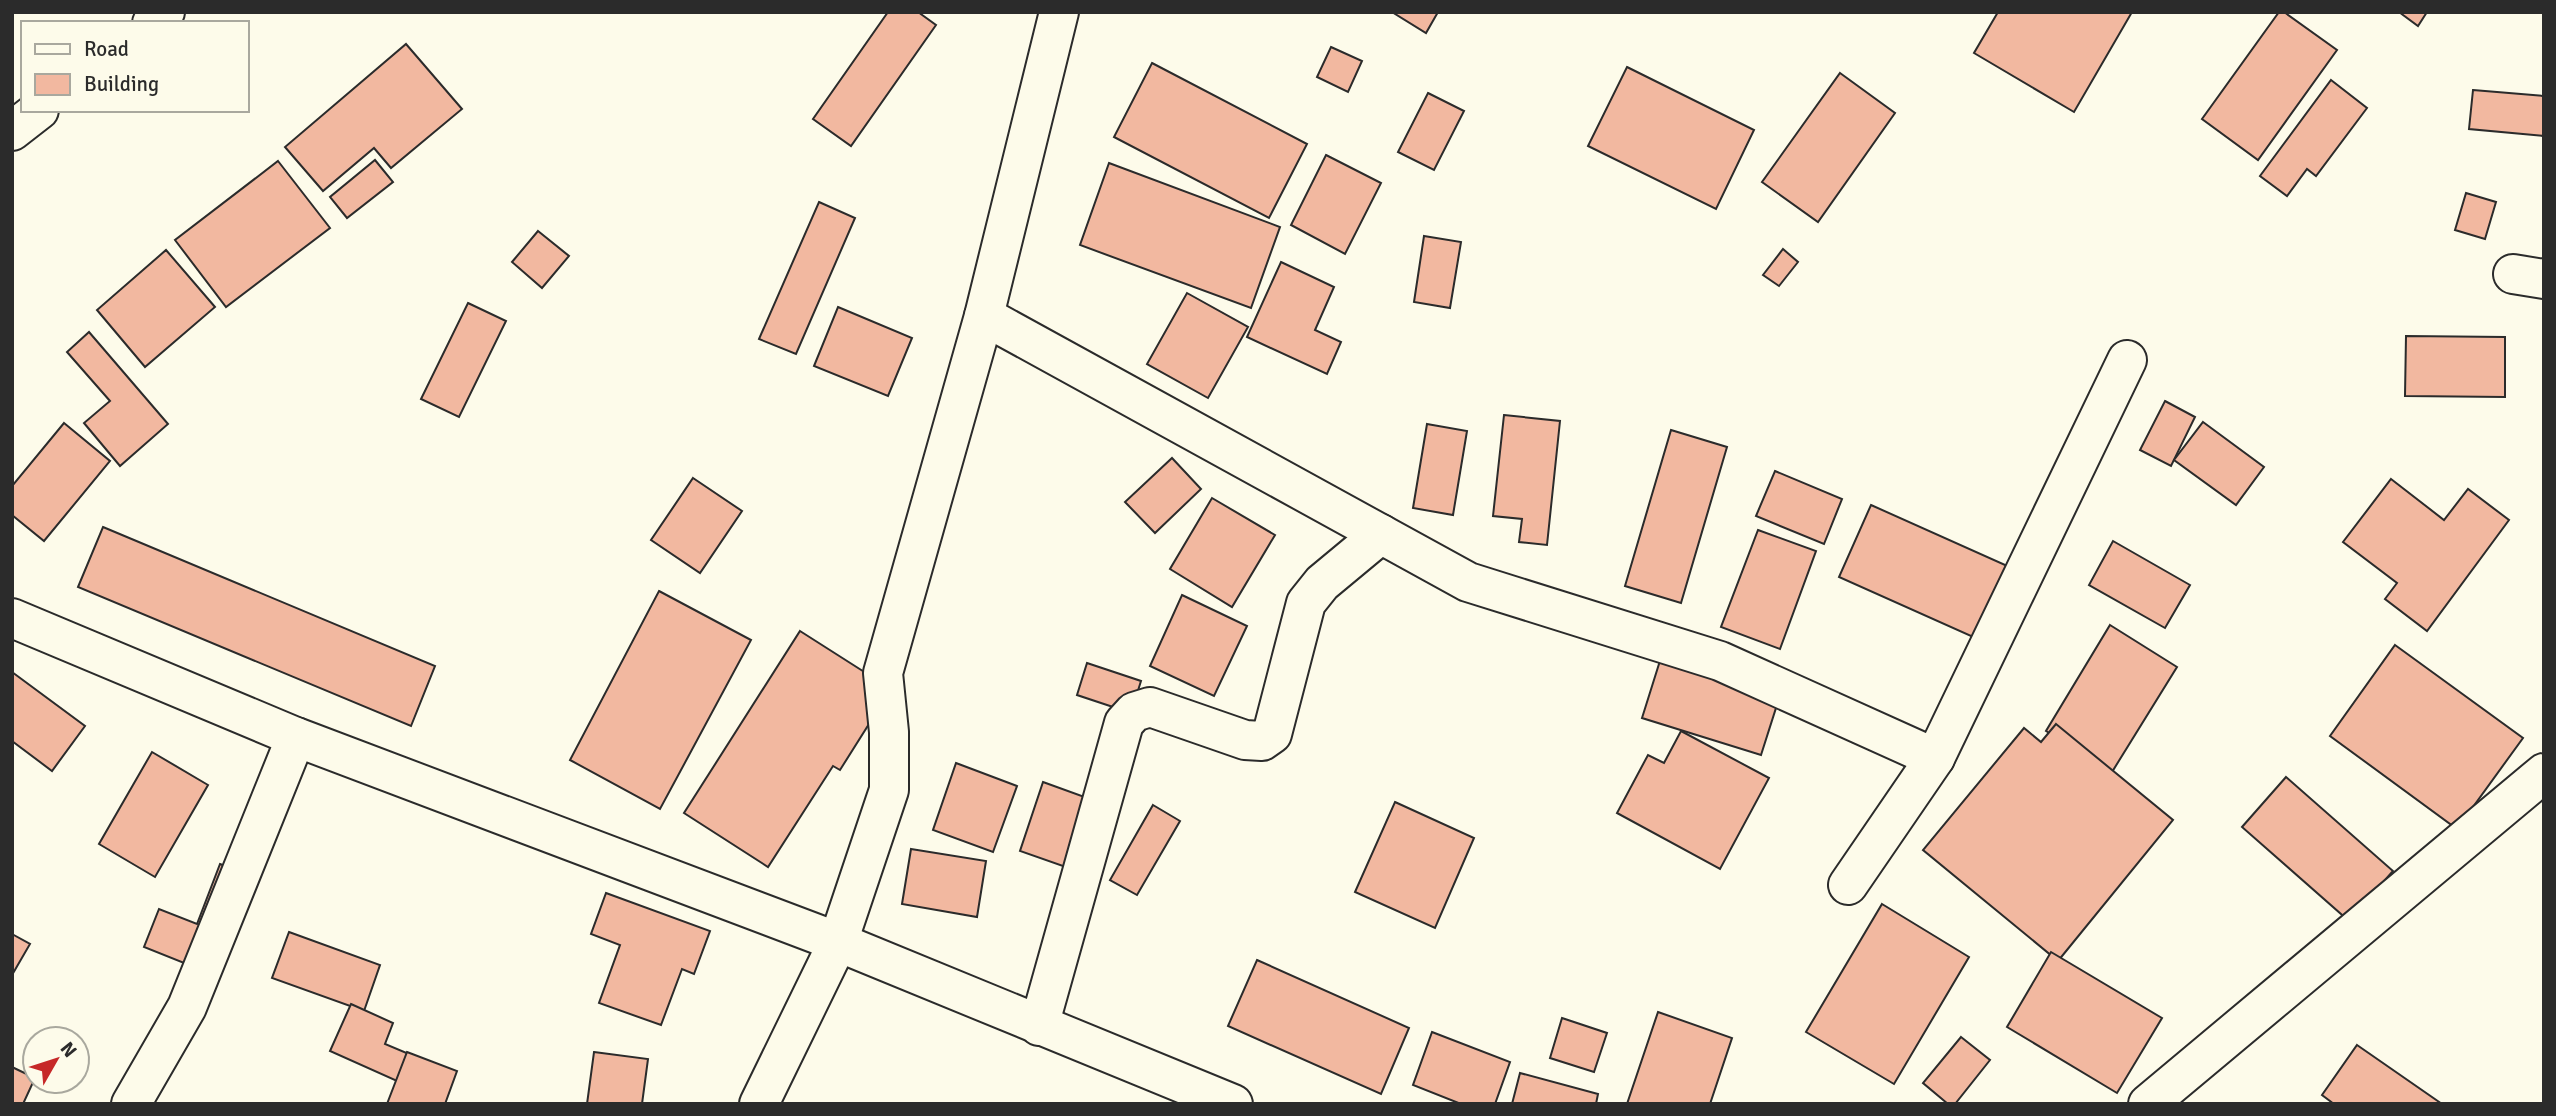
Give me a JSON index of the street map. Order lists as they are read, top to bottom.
{
  "legend": ["Road", "Building"],
  "north": "top right"
}
